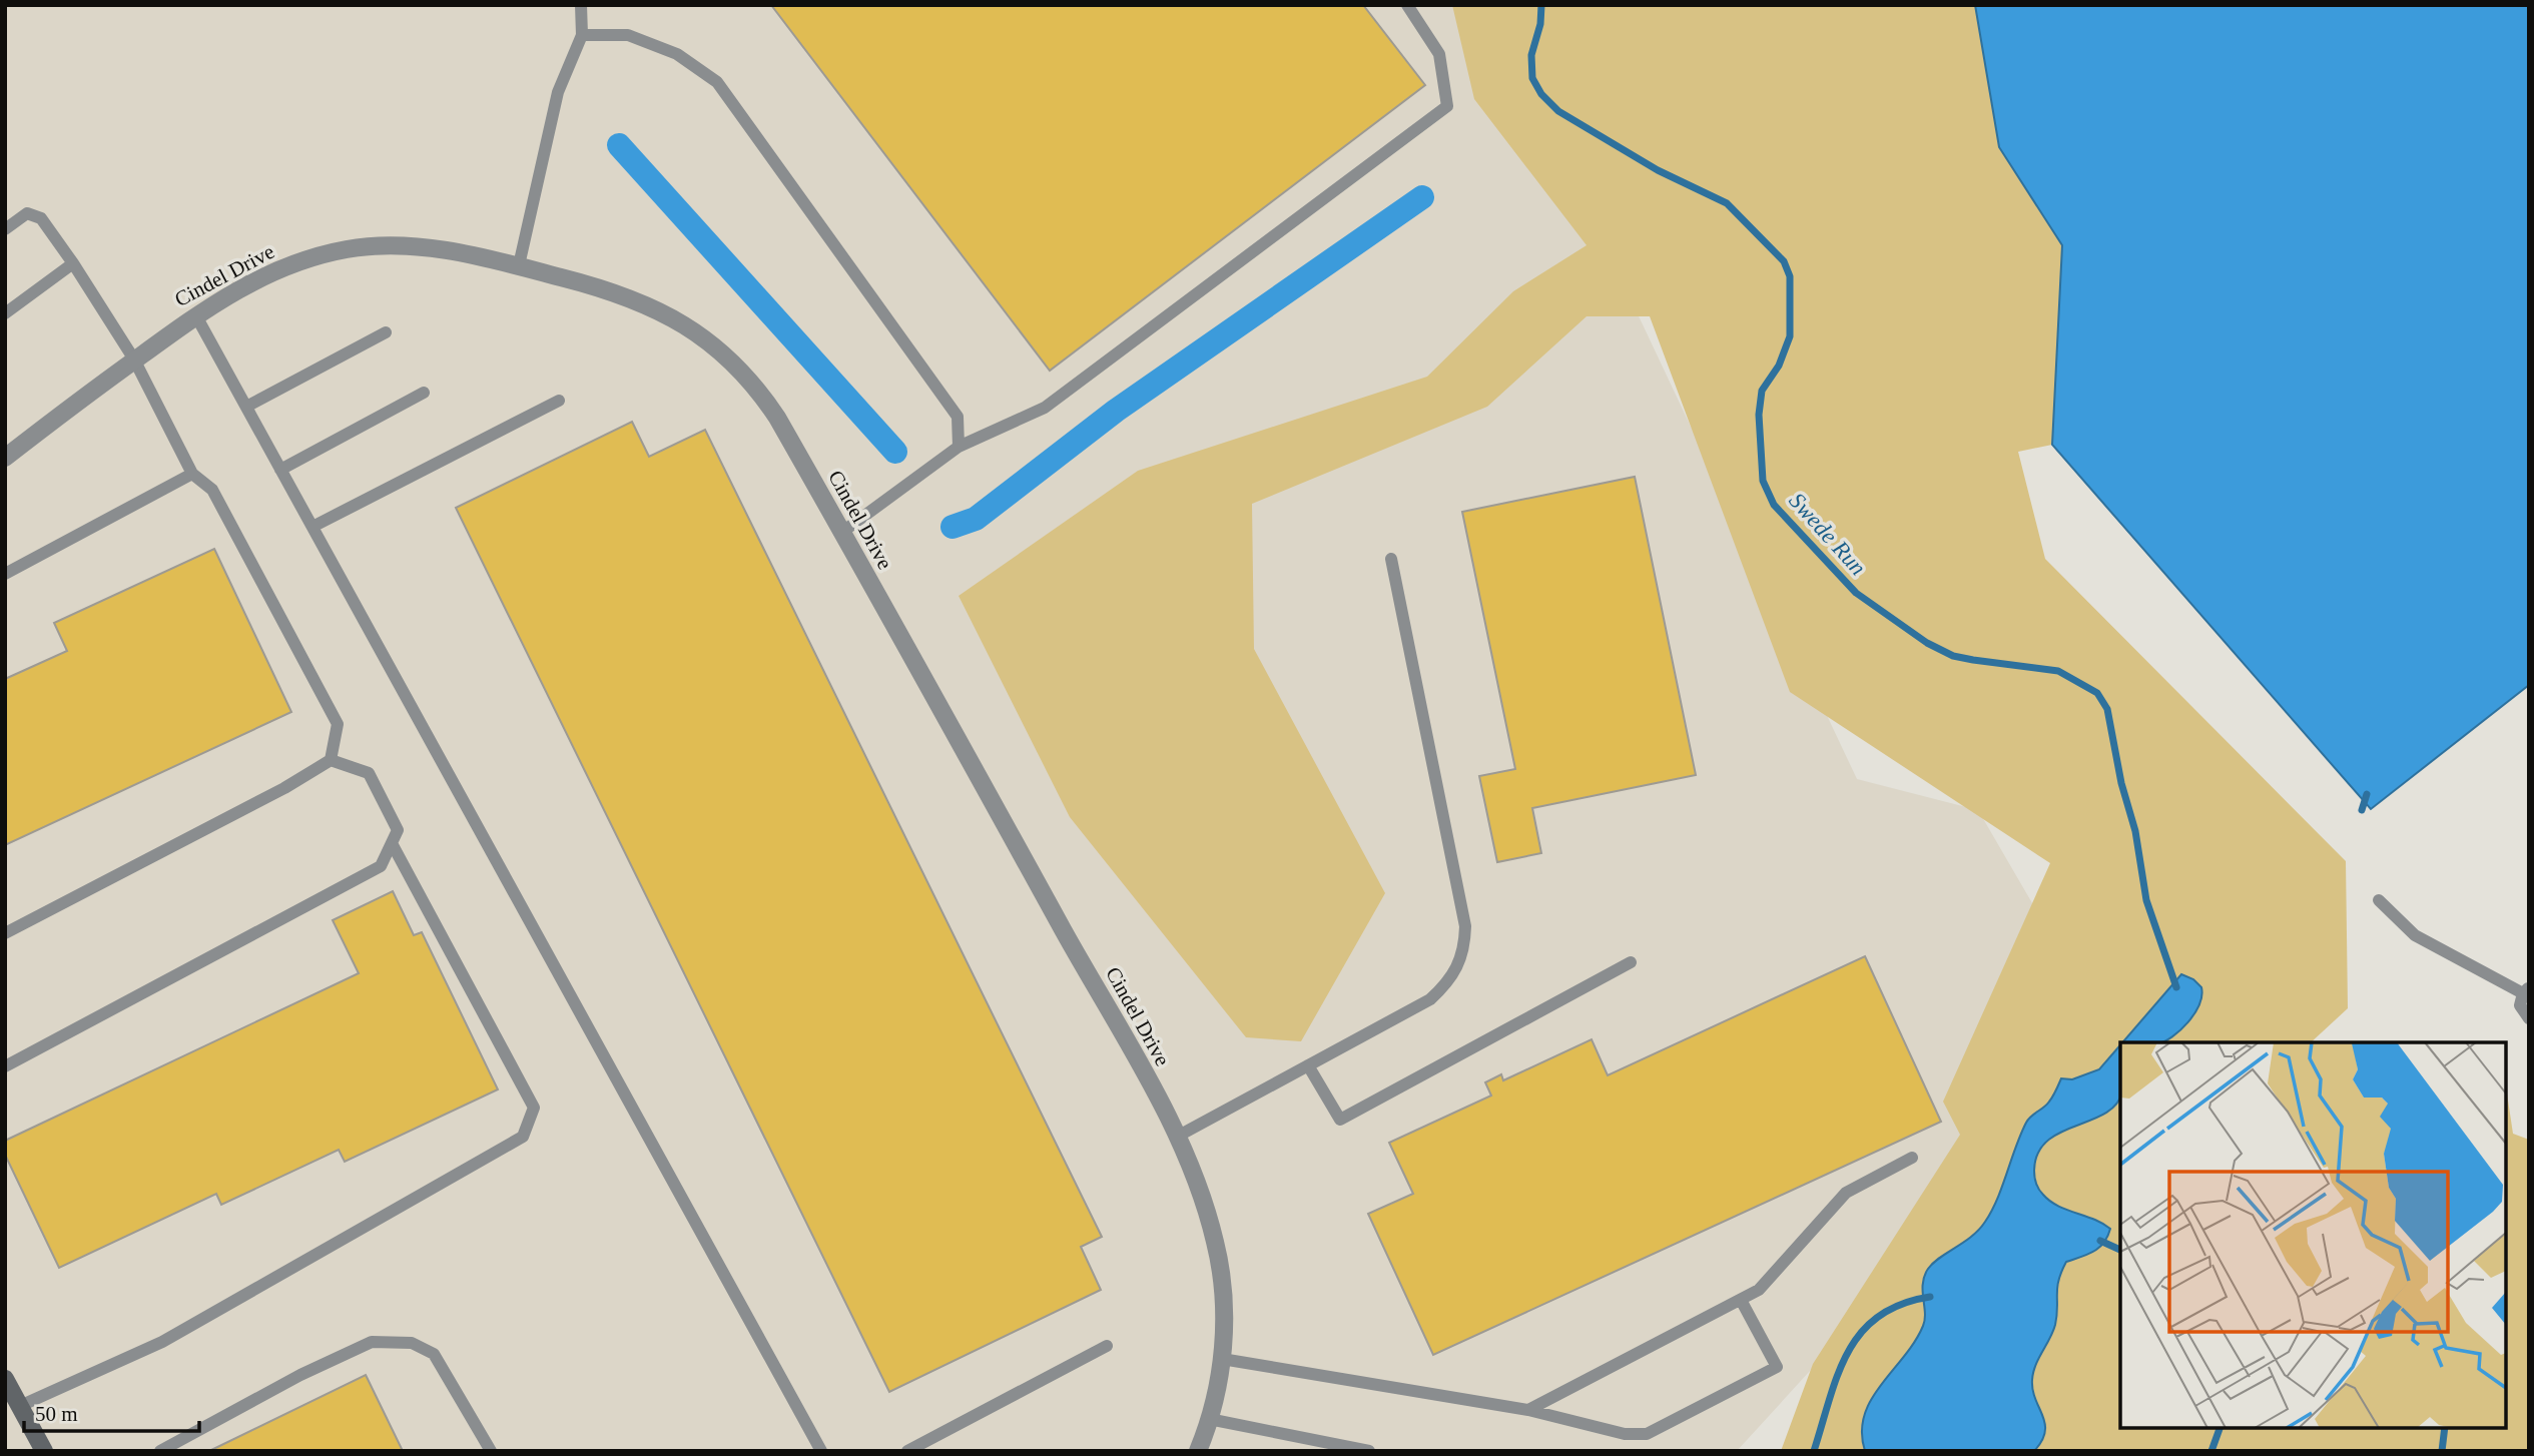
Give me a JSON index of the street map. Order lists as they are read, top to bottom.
{
  "streets": {
    "street": ["Cindel Drive"]
  },
  "water": ["Swede Run"],
  "scale_bar": "50 m"
}
